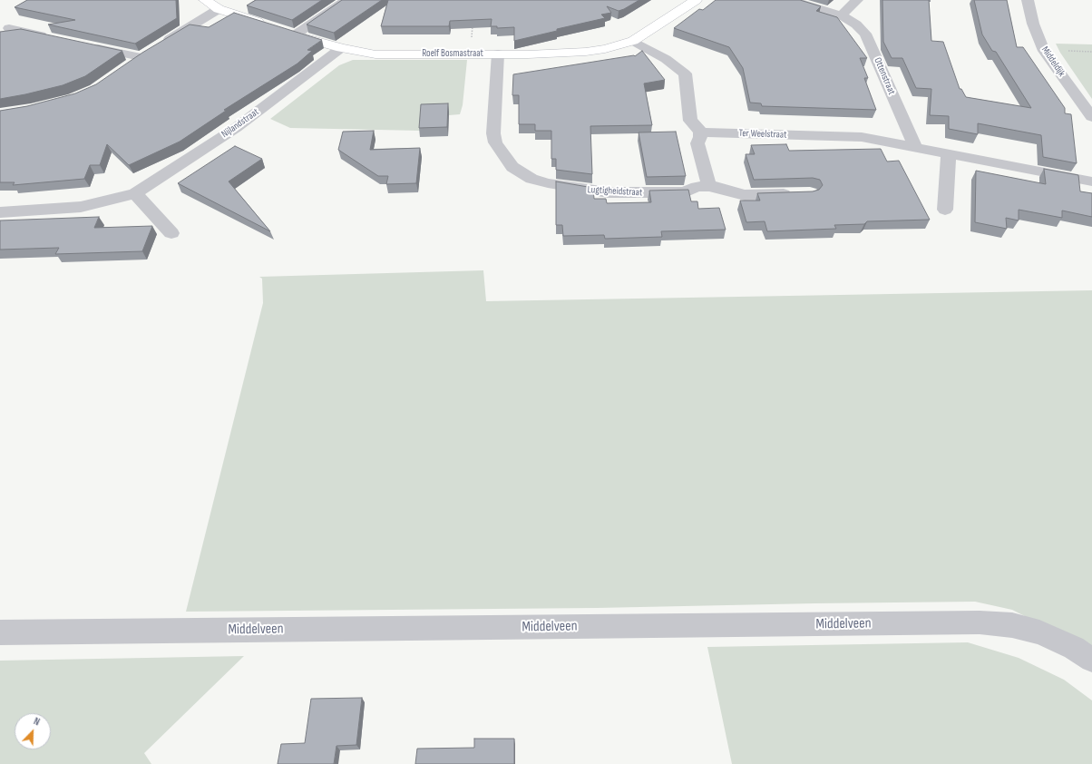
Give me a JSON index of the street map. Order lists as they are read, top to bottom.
{
  "streets": {
    "street": [
      "Roelf Bosmastraat",
      "Middeldijk",
      "Ottenstraat",
      "Nijlandstraat",
      "Ter Weelstraat",
      "Lugtigheidstraat",
      "Middelveen"
    ]
  },
  "crossings": [
    ["Roelf Bosmastraat", "Nijlandstraat"],
    ["Roelf Bosmastraat", "Lugtigheidstraat"],
    ["Ottenstraat", "Ter Weelstraat"]
  ],
  "north": "top right"
}
